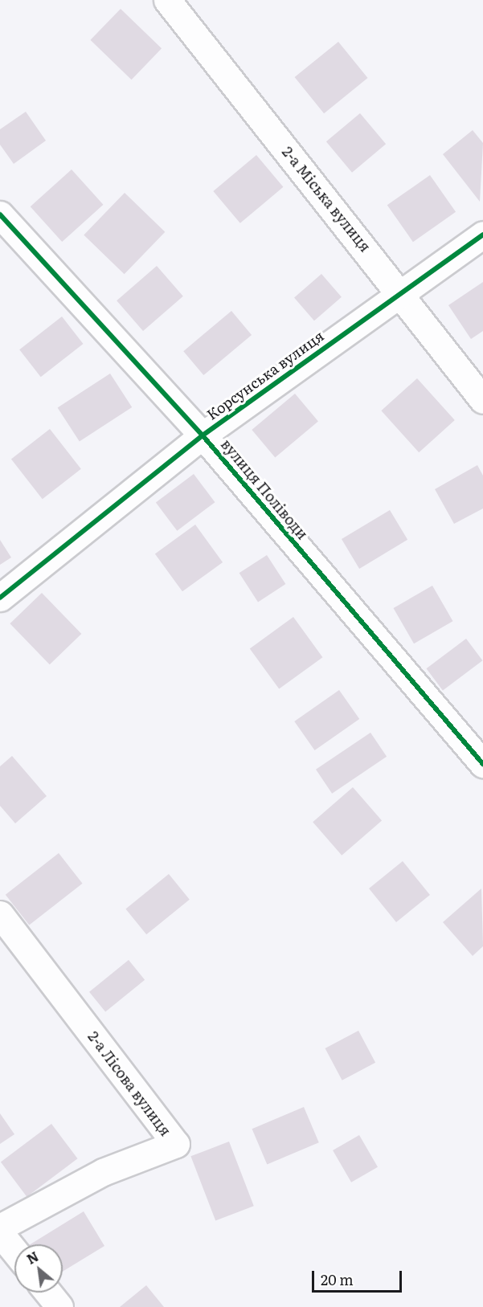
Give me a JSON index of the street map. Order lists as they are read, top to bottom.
{
  "streets": {
    "street": [
      "2-а Міська вулиця",
      "Корсунська вулиця",
      "вулиця Поліводи",
      "2-а Лісова вулиця"
    ]
  },
  "crossings": [
    ["2-а Міська вулиця", "Корсунська вулиця"],
    ["Корсунська вулиця", "вулиця Поліводи"]
  ],
  "scale_bar": "20 m",
  "north": "top left"
}
